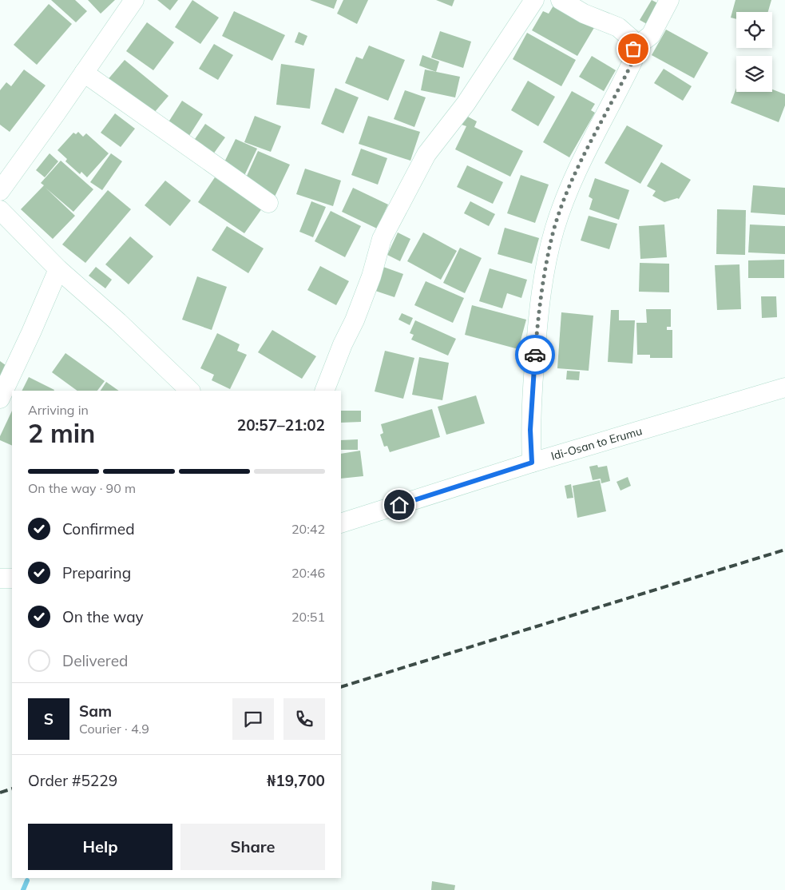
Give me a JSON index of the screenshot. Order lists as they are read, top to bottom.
{
  "streets": {
    "street": ["Idi-Osan to Erumu"]
  },
  "page": {
    "heading": ["2 min", "Arriving in", "20:57–21:02"],
    "panel": [
      "Sam",
      "Courier · 4.9",
      "Order #5229",
      "₦19,700"
    ],
    "bar": "On the way · 90 m",
    "list": [
      ["Confirmed", "20:42"],
      ["Preparing", "20:46"],
      ["On the way", "20:51"],
      "Delivered"
    ],
    "round": "S",
    "buttons": ["Help", "Share"]
  }
}
